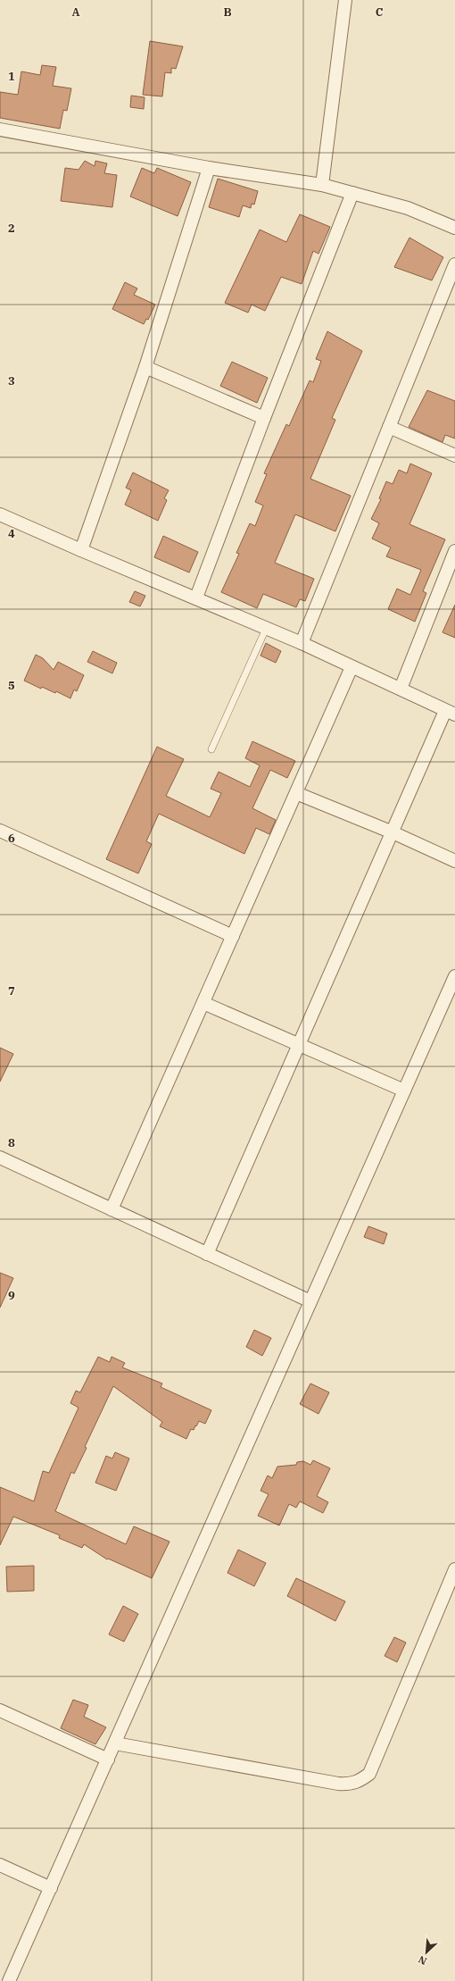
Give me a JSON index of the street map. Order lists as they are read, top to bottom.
{
  "north": "bottom left",
  "grid": {
    "columns": ["A", "B", "C"],
    "rows": [
      "1",
      "2",
      "3",
      "4",
      "5",
      "6",
      "7",
      "8",
      "9"
    ]
  }
}
